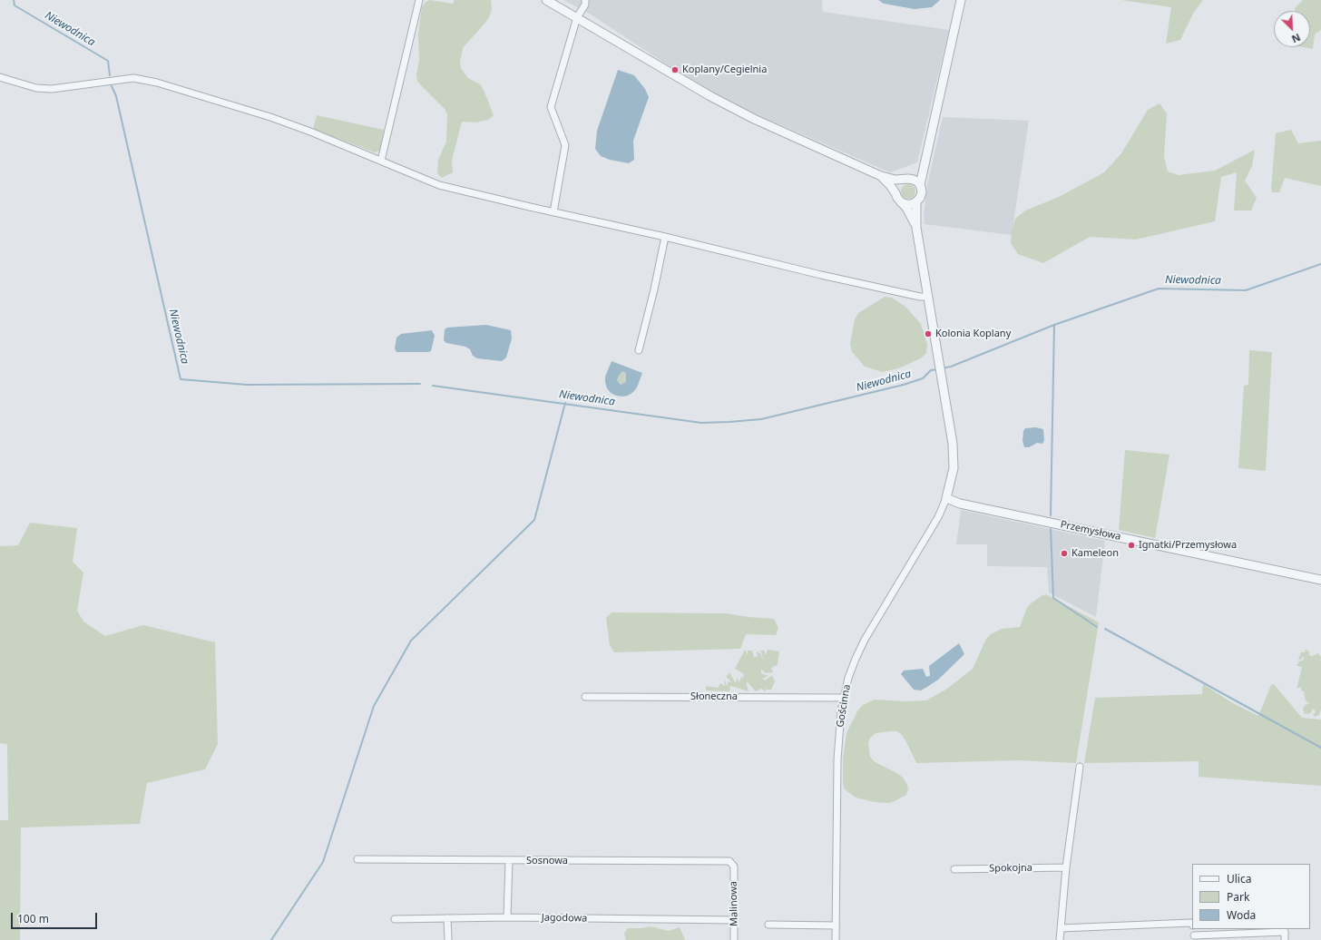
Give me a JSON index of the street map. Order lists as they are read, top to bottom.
{
  "streets": {
    "street": [
      "Przemysłowa",
      "Słoneczna",
      "Gościnna",
      "Sosnowa",
      "Spokojna",
      "Malinowa",
      "Jagodowa"
    ]
  },
  "crossings": [
    ["Przemysłowa", "Gościnna"],
    ["Słoneczna", "Gościnna"],
    ["Sosnowa", "Malinowa"],
    ["Malinowa", "Jagodowa"]
  ],
  "water": ["Niewodnica"],
  "places": [
    "Koplany/Cegielnia",
    "Kolonia Koplany",
    "Ignatki/Przemysłowa",
    "Kameleon"
  ],
  "legend": ["Ulica", "Park", "Woda"],
  "scale_bar": "100 m",
  "north": "bottom right"
}
